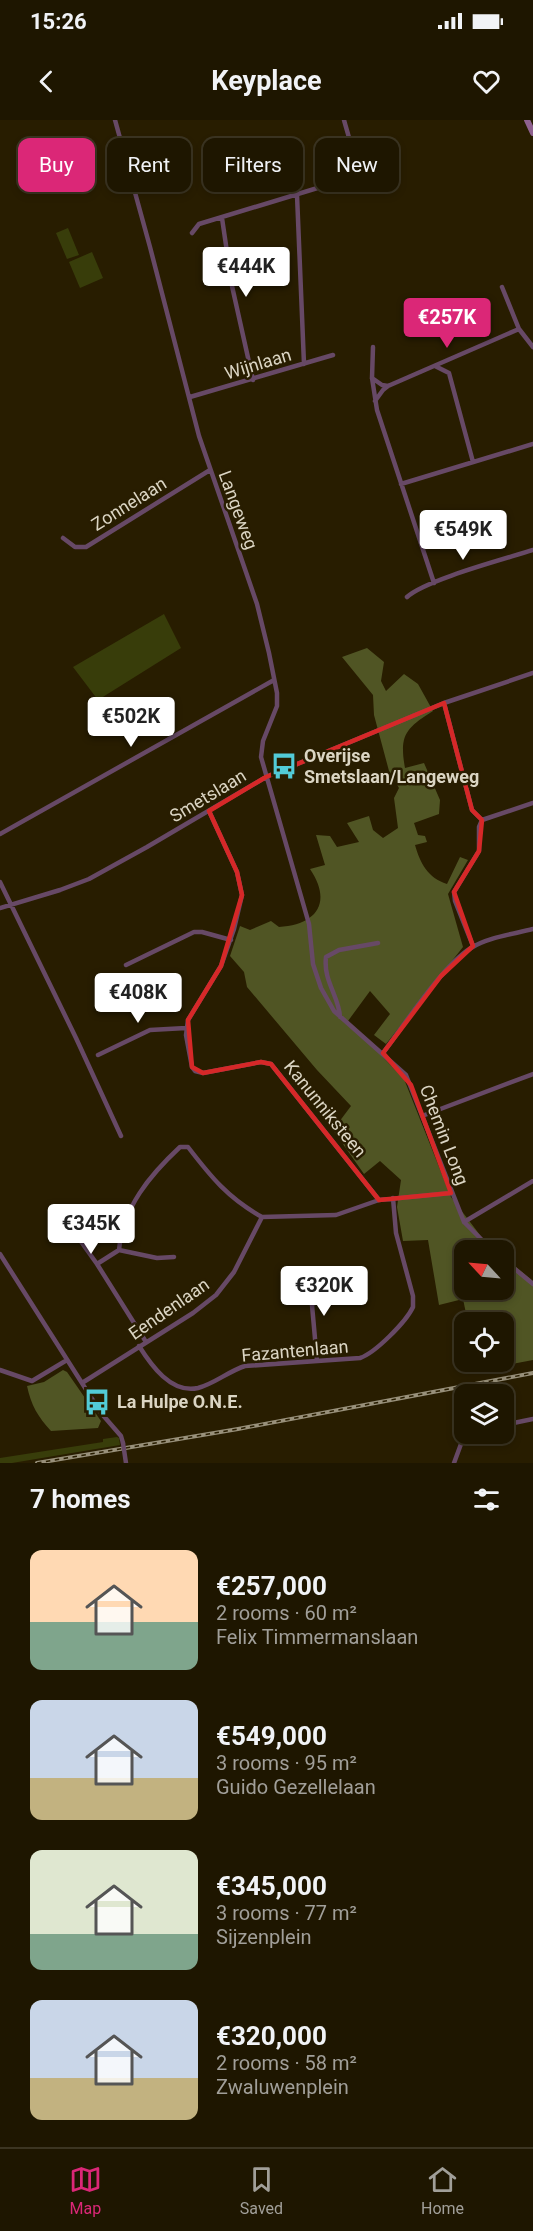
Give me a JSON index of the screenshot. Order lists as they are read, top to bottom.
{
  "streets": {
    "street": [
      "Wijnlaan",
      "Zonnelaan",
      "Langeweg",
      "Smetslaan",
      "Kanunniksteen",
      "Chemin Long",
      "Eendenlaan",
      "Fazantenlaan"
    ]
  },
  "crossings": [
    ["Wijnlaan", "Langeweg"],
    ["Zonnelaan", "Langeweg"],
    ["Langeweg", "Smetslaan"],
    ["Langeweg", "Chemin Long"],
    ["Eendenlaan", "Fazantenlaan"]
  ],
  "places": {
    "bus stop": ["Overijse Smetslaan/Langeweg", "La Hulpe O.N.E."]
  },
  "north": "top left",
  "page": {
    "status": "15:26",
    "header": "Keyplace",
    "chip": [
      "Buy",
      "Rent",
      "Filters",
      "New"
    ],
    "price": [
      "€444K",
      "€257K",
      "€549K",
      "€502K",
      "€408K",
      "€345K",
      "€320K"
    ],
    "heading": "7 homes",
    "list": [
      {
        "name": "€257,000",
        "note": "2 rooms · 60 m² · Felix Timmermanslaan"
      },
      {
        "name": "€549,000",
        "note": "3 rooms · 95 m² · Guido Gezellelaan"
      },
      {
        "name": "€345,000",
        "note": "3 rooms · 77 m² · Sijzenplein"
      },
      {
        "name": "€320,000",
        "note": "2 rooms · 58 m² · Zwaluwenplein"
      }
    ],
    "tabs": ["Map", "Saved", "Home"]
  }
}
